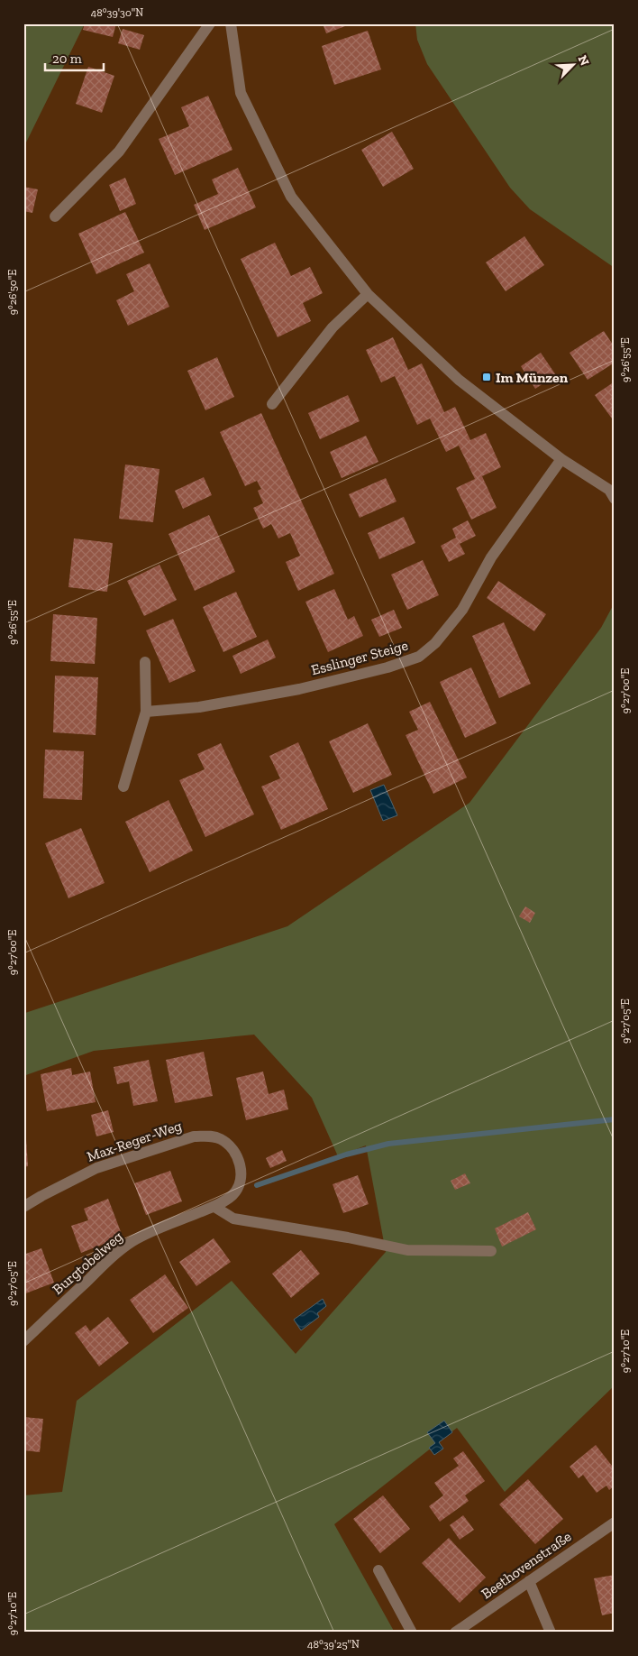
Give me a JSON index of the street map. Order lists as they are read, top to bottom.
{
  "streets": {
    "street": [
      "Esslinger Steige",
      "Max-Reger-Weg",
      "Burgtobelweg",
      "Beethovenstraße"
    ]
  },
  "crossings": [
    ["Max-Reger-Weg", "Burgtobelweg"]
  ],
  "places": {
    "transit": ["Im Münzen"]
  },
  "scale_bar": "20 m",
  "north": "top right",
  "coordinates": [
    "48°39'30\"N",
    "9°26'50\"E",
    "9°26'55\"E",
    "9°27'00\"E",
    "9°27'05\"E",
    "9°27'10\"E",
    "48°39'25\"N"
  ]
}
